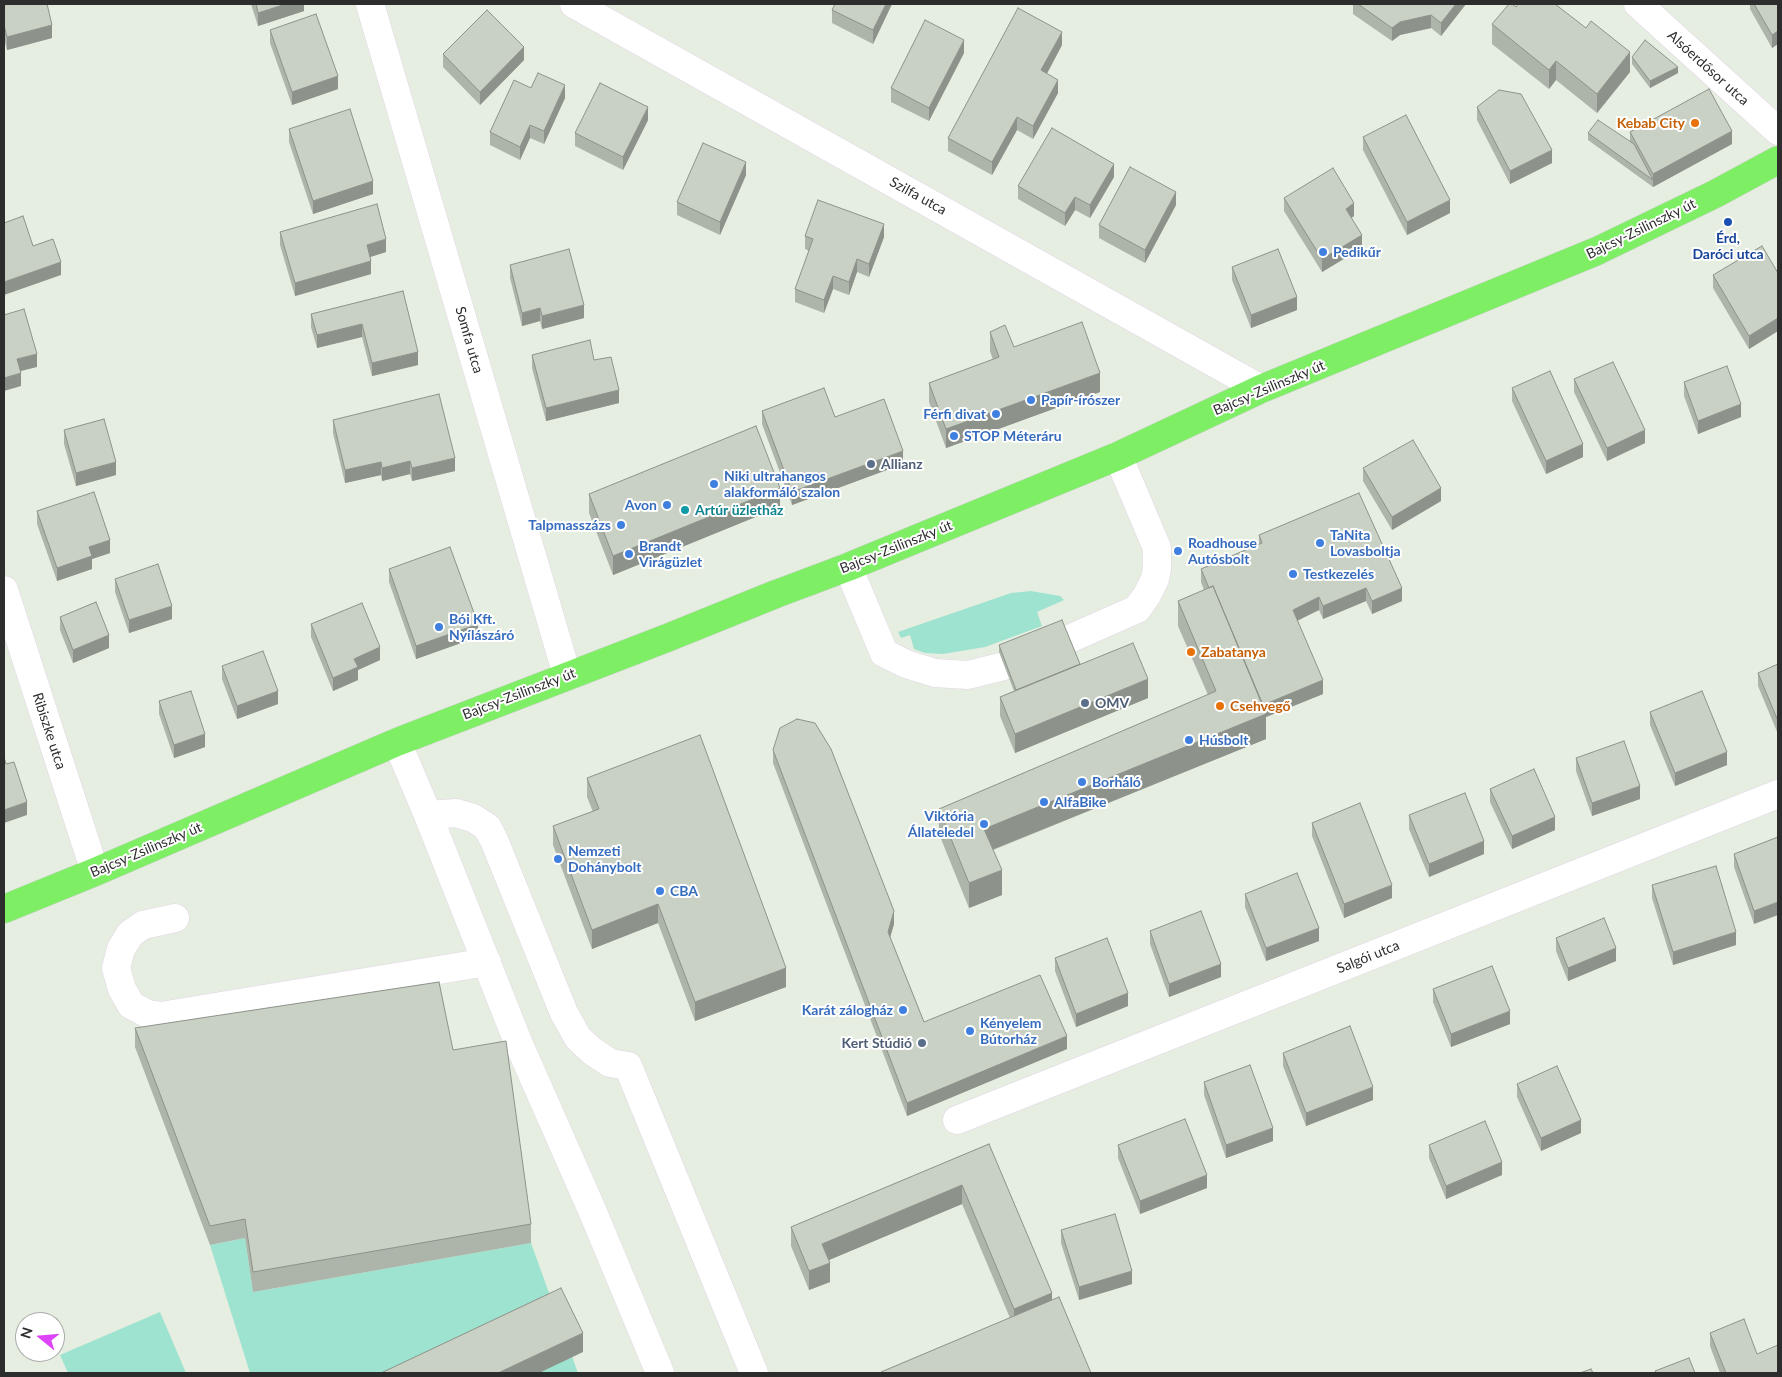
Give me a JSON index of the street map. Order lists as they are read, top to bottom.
{
  "streets": {
    "main road": ["Bajcsy-Zsilinszky út"],
    "street": [
      "Alsóerdősor utca",
      "Szilfa utca",
      "Somfa utca",
      "Ribiszke utca",
      "Salgói utca"
    ]
  },
  "crossings": [
    ["Szilfa utca", "Bajcsy-Zsilinszky út"],
    ["Bajcsy-Zsilinszky út", "Somfa utca"],
    ["Bajcsy-Zsilinszky út", "Ribiszke utca"]
  ],
  "places": [
    "Kebab City",
    "Érd, Daróci utca",
    "Pedikűr",
    "Papír-írószer",
    "Férfi divat",
    "STOP Méteráru",
    "Allianz",
    "Niki ultrahangos alakformáló szalon",
    "Avon",
    "Artúr üzletház",
    "Talpmasszázs",
    "TaNita Lovasboltja",
    "Roadhouse Autósbolt",
    "Brandt Virágüzlet",
    "Testkezelés",
    "Bói Kft. Nyílászáró",
    "Zabatanya",
    "OMV",
    "Csehvegő",
    "Húsbolt",
    "Borháló",
    "AlfaBike",
    "Viktória Állateledel",
    "Nemzeti Dohánybolt",
    "CBA",
    "Karát zálogház",
    "Kényelem Bútorház",
    "Kert Stúdió"
  ],
  "north": "left"
}
